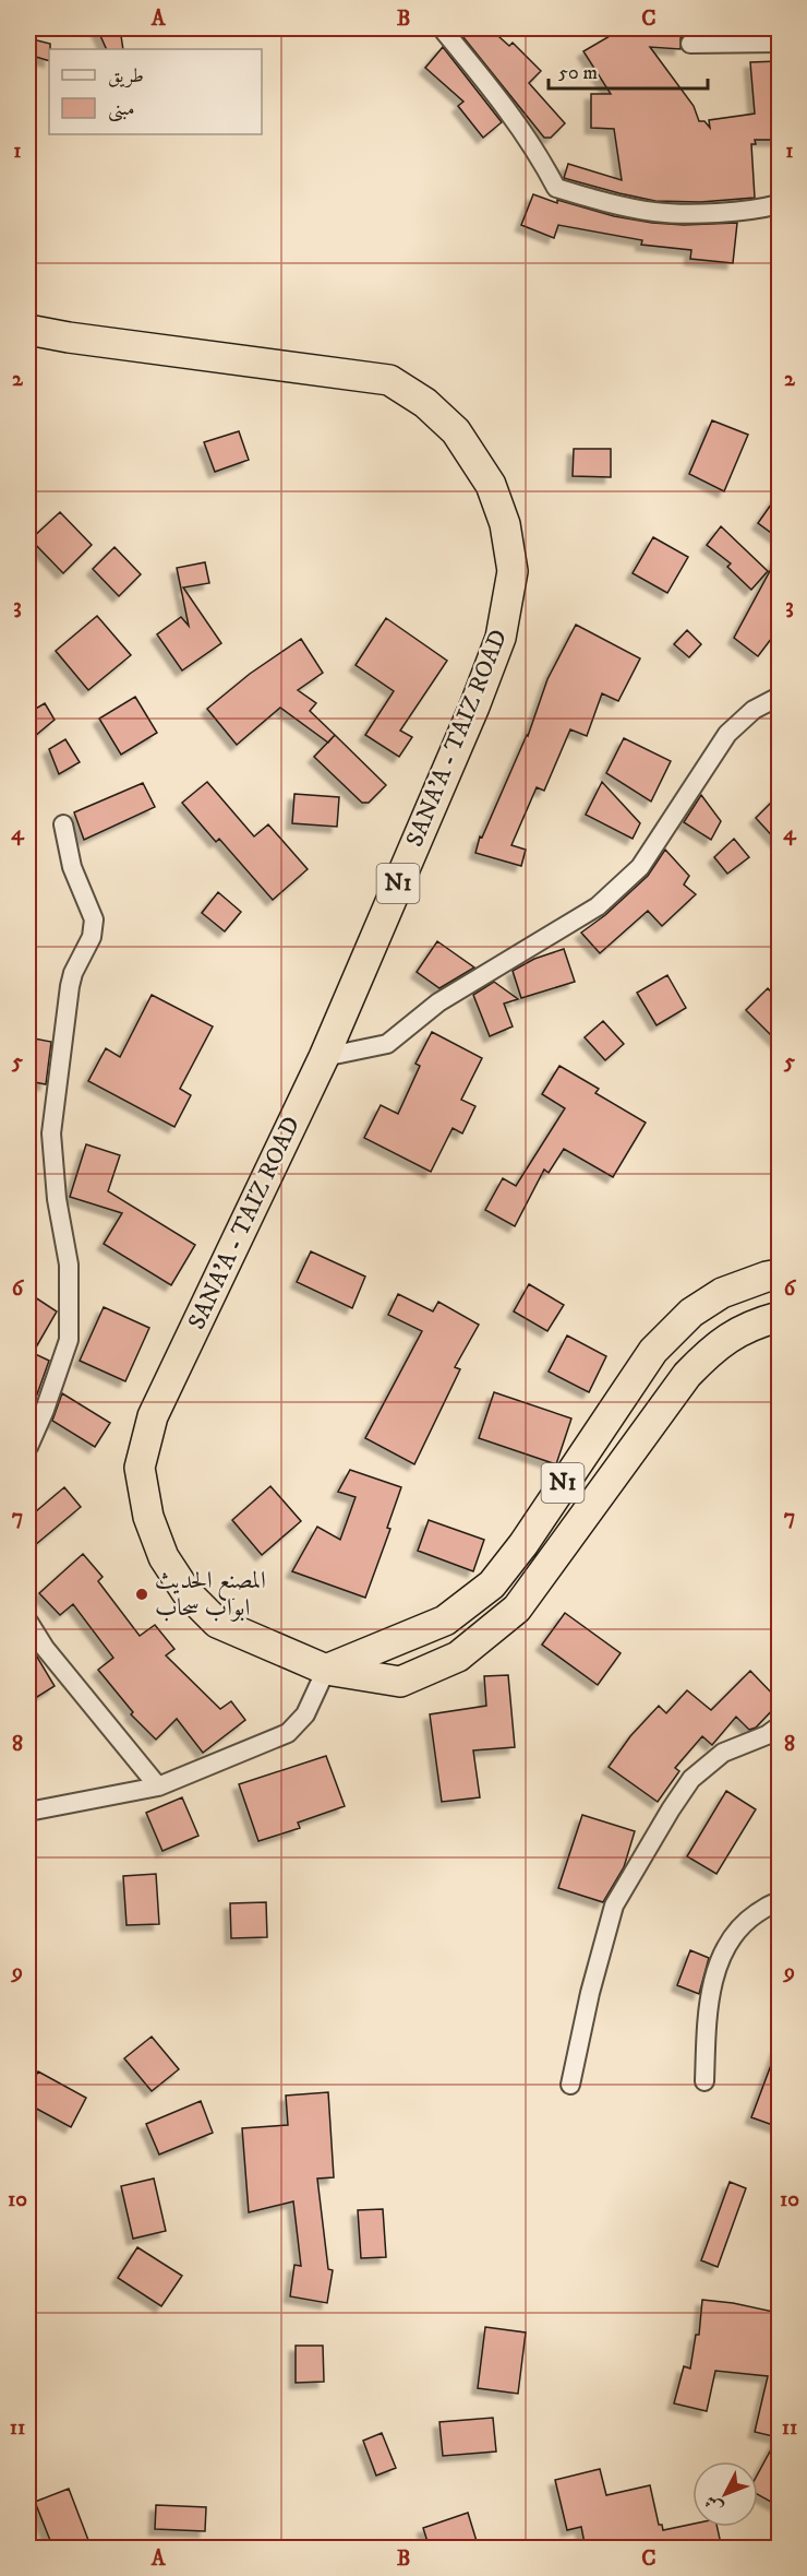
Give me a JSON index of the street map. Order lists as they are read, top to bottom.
{
  "streets": {
    "highway": ["SANA'A - TAIZ ROAD", "N1"]
  },
  "crossings": [
    ["SANA'A - TAIZ ROAD", "N1"]
  ],
  "places": ["المصنع الحديث ابواب سحاب"],
  "legend": ["طريق", "مبنى"],
  "scale_bar": "50 m",
  "north": "bottom left",
  "grid": {
    "columns": ["A", "B", "C"],
    "rows": [
      "1",
      "2",
      "3",
      "4",
      "5",
      "6",
      "7",
      "8",
      "9",
      "10",
      "11"
    ]
  }
}
